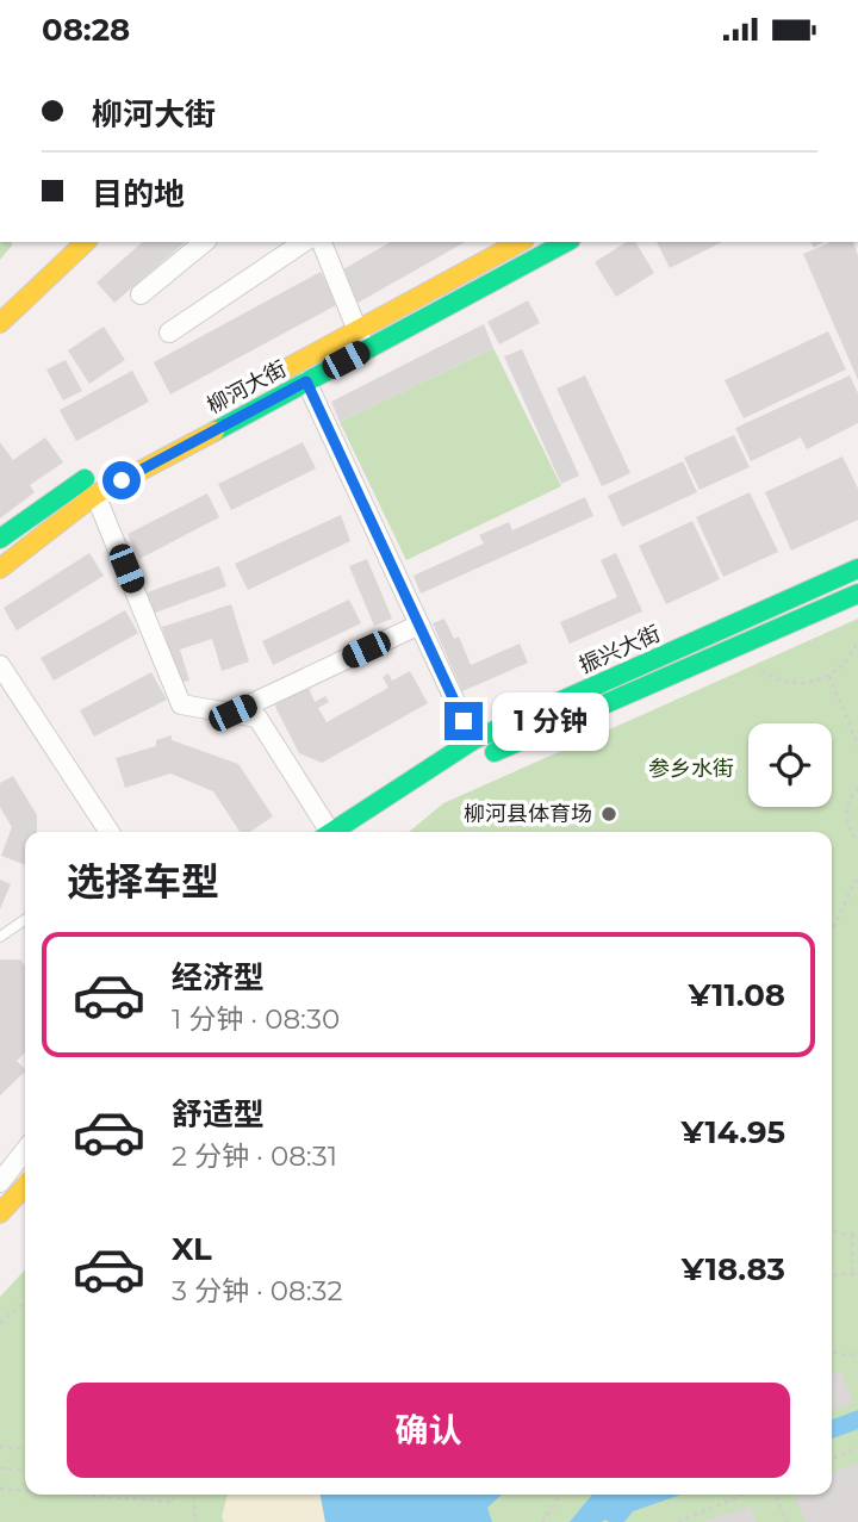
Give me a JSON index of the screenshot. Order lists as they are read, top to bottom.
{
  "streets": {
    "street": ["柳河大街", "振兴大街"]
  },
  "parks": ["参乡水街"],
  "places": ["柳河县体育场"],
  "page": {
    "status": "08:28",
    "banner": ["柳河大街", "目的地"],
    "bubble": "1 分钟",
    "heading": "选择车型",
    "list": [
      {
        "name": "经济型",
        "note": "1 分钟 · 08:30",
        "value": "¥11.08"
      },
      {
        "name": "舒适型",
        "note": "2 分钟 · 08:31",
        "value": "¥14.95"
      },
      {
        "name": "XL",
        "note": "3 分钟 · 08:32",
        "value": "¥18.83"
      }
    ],
    "buttons": "确认"
  }
}
